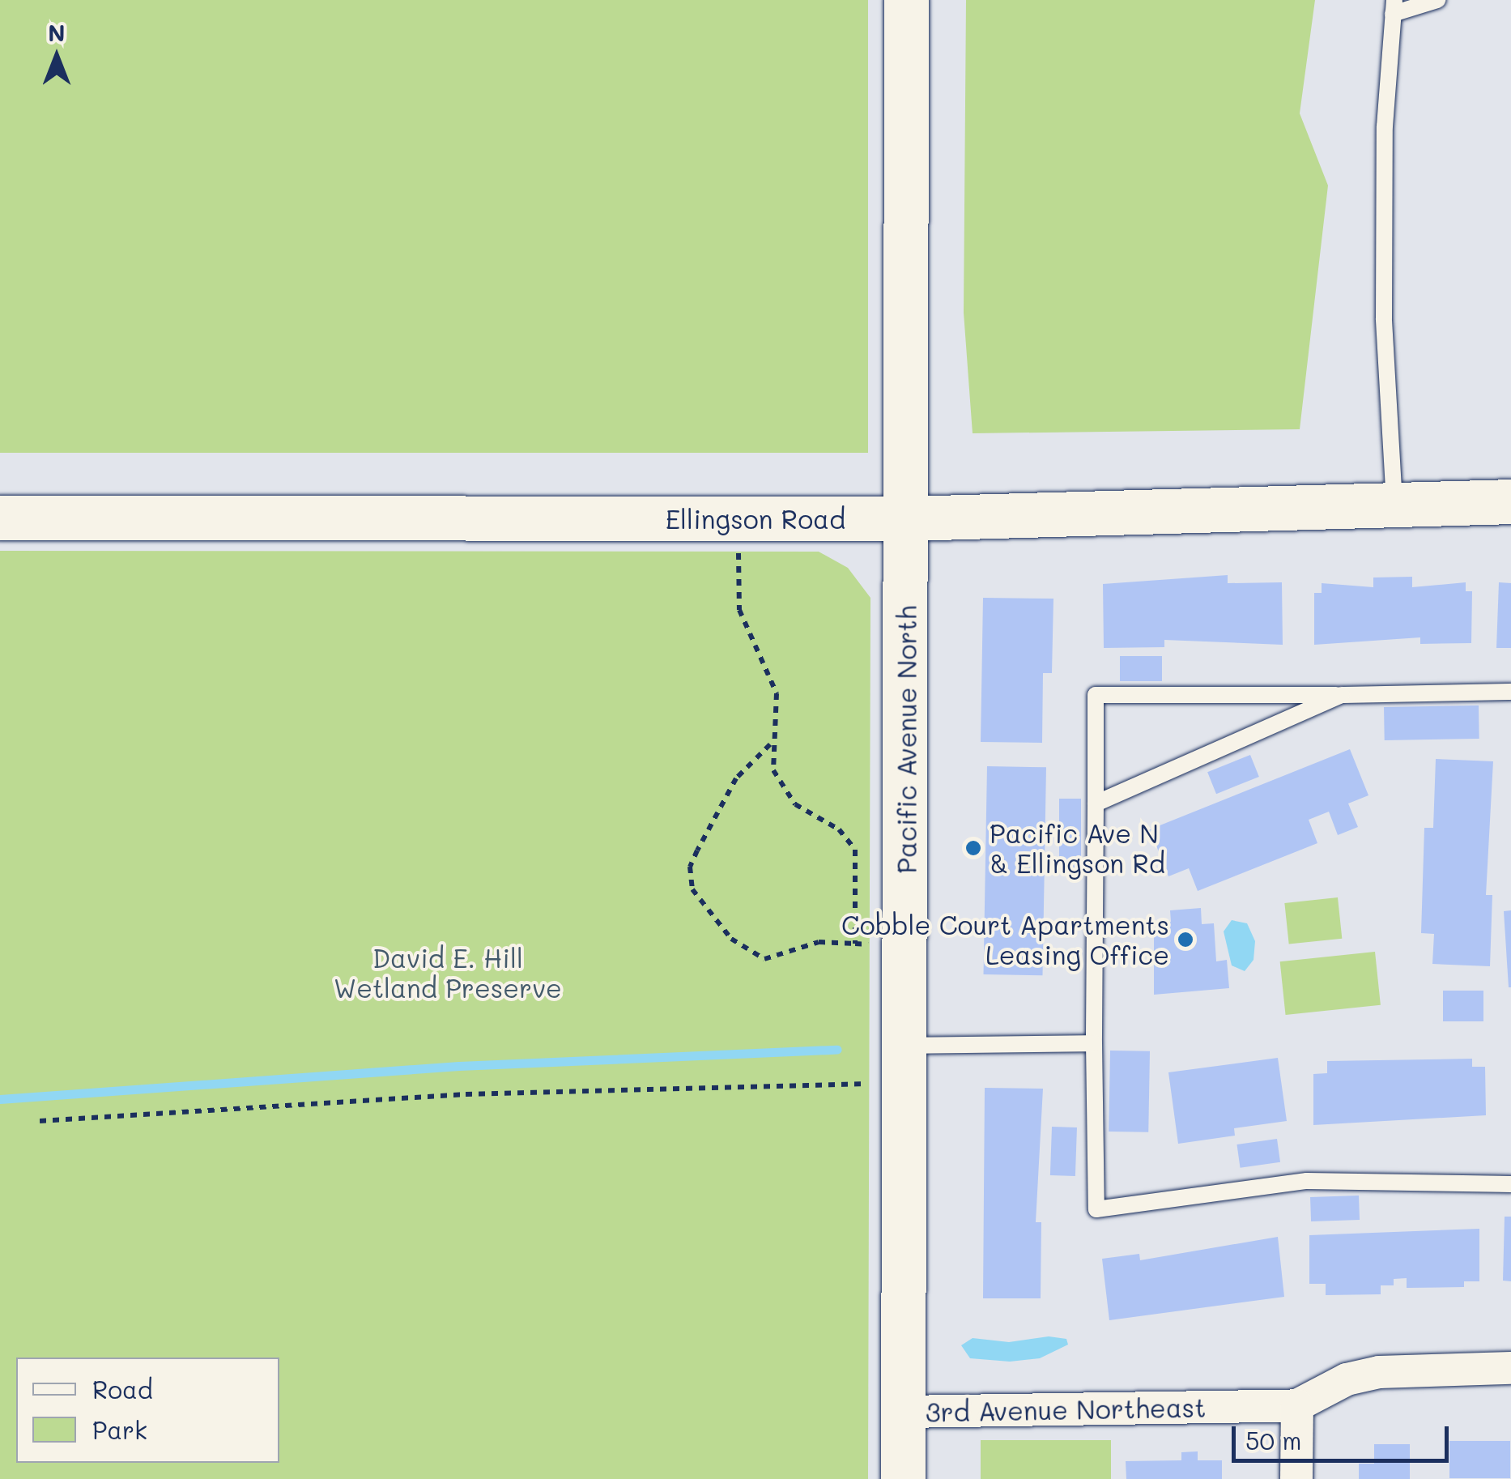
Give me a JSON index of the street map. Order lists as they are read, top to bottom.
{
  "streets": {
    "main road": ["Ellingson Road", "Pacific Avenue North"],
    "street": ["3rd Avenue Northeast"]
  },
  "crossings": [
    ["Ellingson Road", "Pacific Avenue North"],
    ["Pacific Avenue North", "3rd Avenue Northeast"]
  ],
  "parks": ["David E. Hill Wetland Preserve"],
  "places": ["Pacific Ave N & Ellingson Rd", "Cobble Court Apartments Leasing Office"],
  "legend": ["Road", "Park"],
  "scale_bar": "50 m",
  "north": "top"
}
